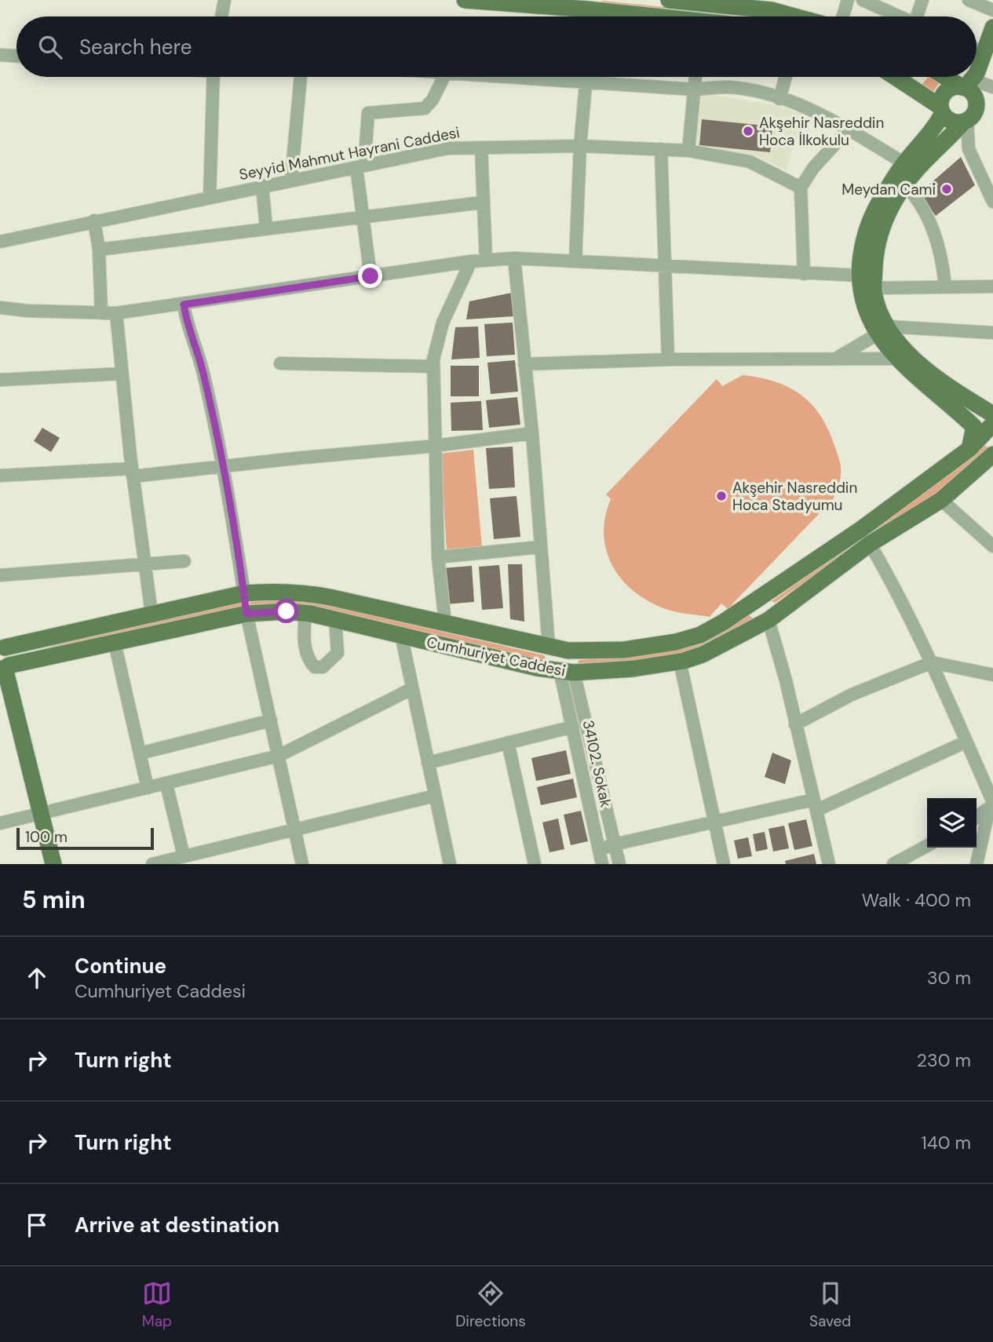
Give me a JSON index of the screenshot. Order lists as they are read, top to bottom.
{
  "streets": {
    "main road": ["Cumhuriyet Caddesi"],
    "street": ["Seyyid Mahmut Hayrani Caddesi", "34102. Sokak"]
  },
  "crossings": [
    ["Cumhuriyet Caddesi", "34102. Sokak"]
  ],
  "places": ["Akşehir Nasreddin Hoca İlkokulu", "Meydan Cami", "Akşehir Nasreddin Hoca Stadyumu"],
  "scale_bar": "100 m",
  "page": {
    "search": "Search here",
    "scale": "100 m",
    "heading": ["5 min", "Walk · 400 m"],
    "list": [
      ["Continue", "Cumhuriyet Caddesi", "30 m"],
      ["Turn right", "230 m"],
      ["Turn right", "140 m"],
      "Arrive at destination"
    ],
    "nav": ["Map", "Directions", "Saved"]
  }
}
